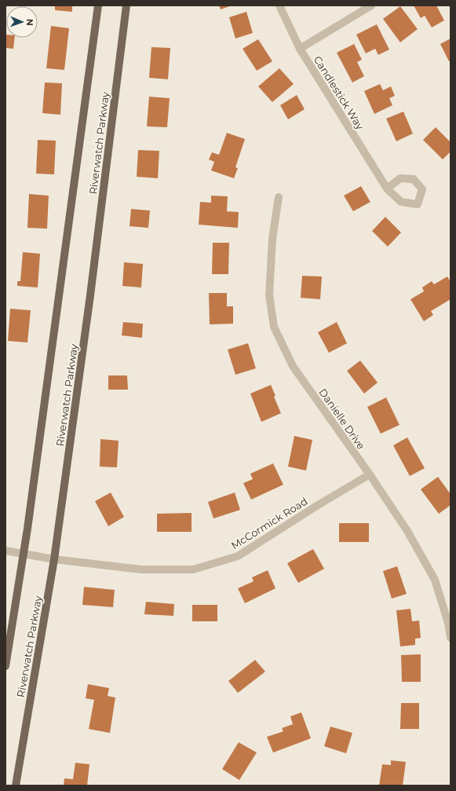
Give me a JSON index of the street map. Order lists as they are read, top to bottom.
{
  "streets": {
    "main road": ["Riverwatch Parkway"],
    "street": ["Candlestick Way", "Danielle Drive", "McCormick Road"]
  },
  "crossings": [
    ["Riverwatch Parkway", "McCormick Road"],
    ["Danielle Drive", "McCormick Road"]
  ],
  "north": "right"
}
